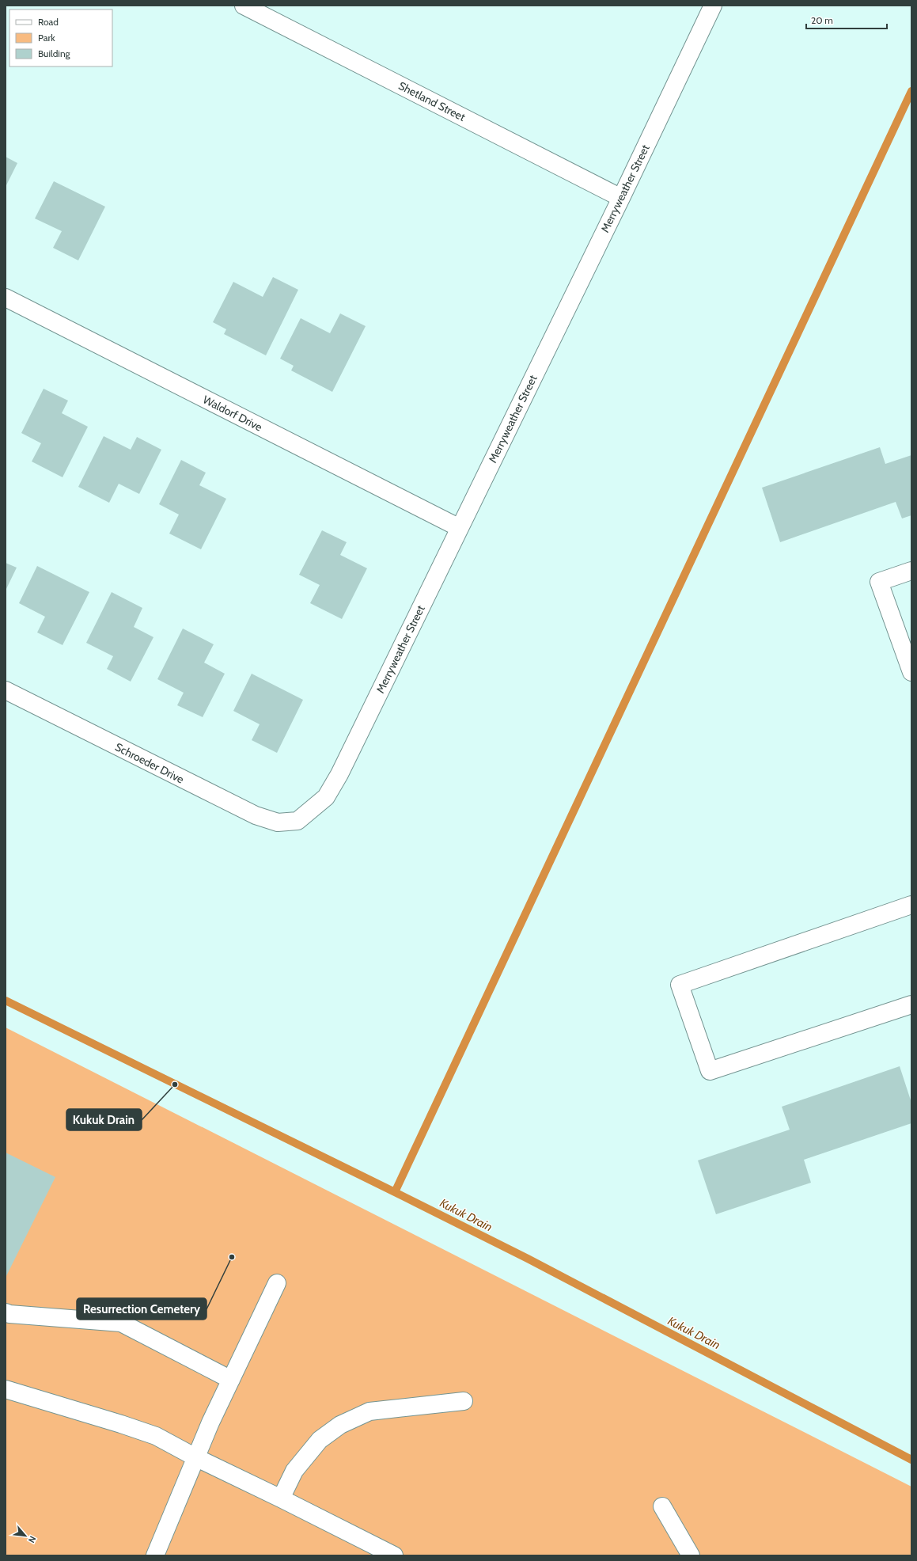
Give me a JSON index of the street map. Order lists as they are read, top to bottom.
{
  "streets": {
    "street": [
      "Shetland Street",
      "Merryweather Street",
      "Waldorf Drive",
      "Schroeder Drive"
    ]
  },
  "crossings": [
    ["Shetland Street", "Merryweather Street"],
    ["Merryweather Street", "Waldorf Drive"],
    ["Merryweather Street", "Schroeder Drive"]
  ],
  "water": ["Kukuk Drain"],
  "places": ["Kukuk Drain", "Resurrection Cemetery"],
  "legend": ["Road", "Park", "Building"],
  "scale_bar": "20 m",
  "north": "bottom right"
}
